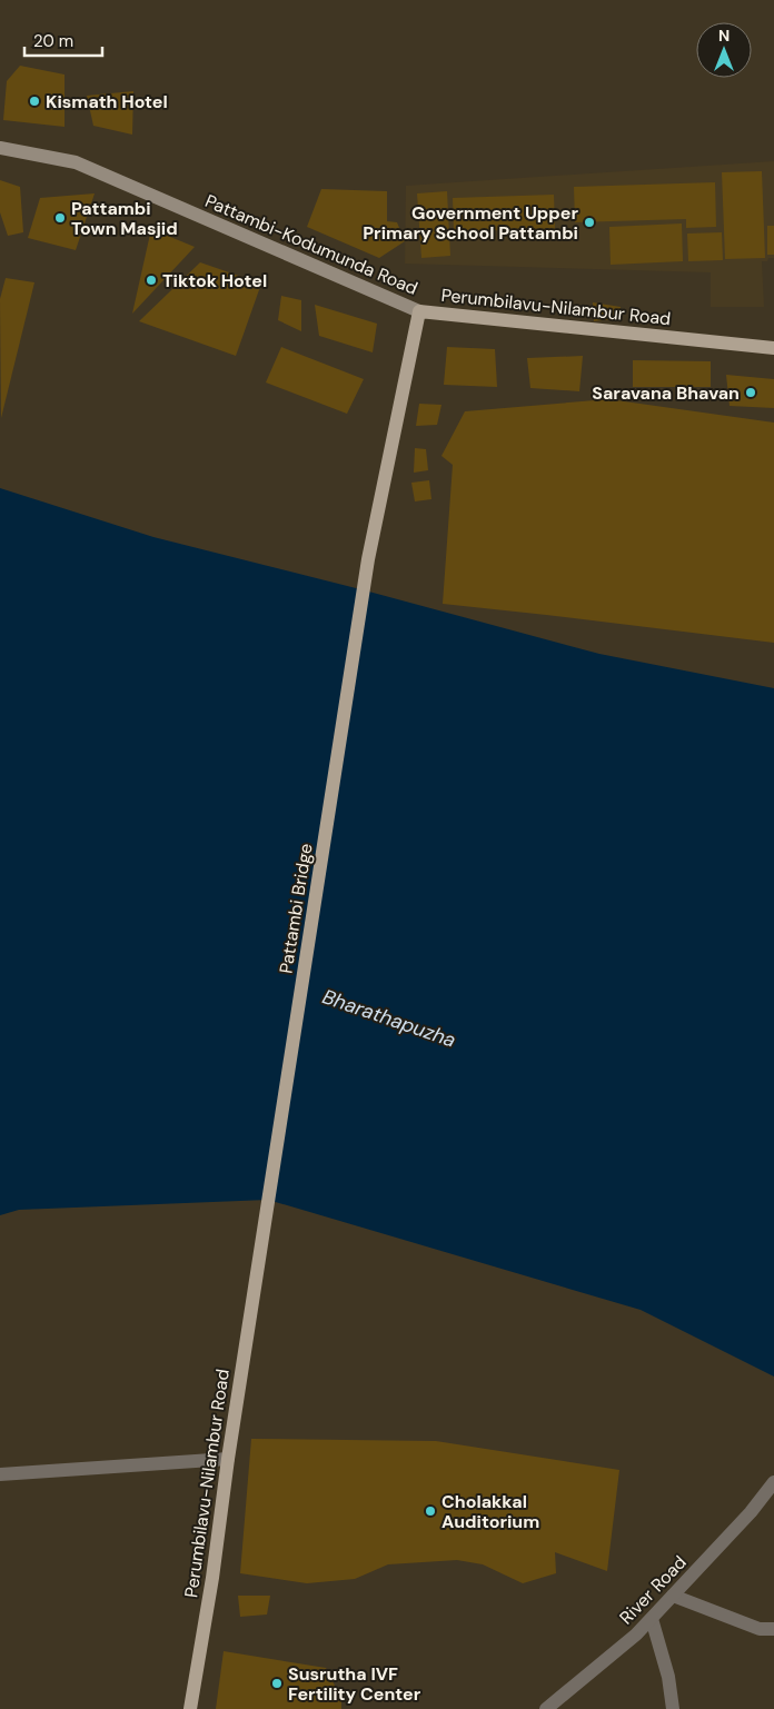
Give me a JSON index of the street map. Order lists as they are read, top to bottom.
{
  "streets": {
    "main road": ["Pattambi-Kodumunda Road", "Perumbilavu-Nilambur Road", "Pattambi Bridge"],
    "street": ["River Road"]
  },
  "crossings": [
    ["Pattambi-Kodumunda Road", "Perumbilavu-Nilambur Road"],
    ["Perumbilavu-Nilambur Road", "Pattambi Bridge"]
  ],
  "water": ["Bharathapuzha"],
  "places": [
    "Kismath Hotel",
    "Pattambi Town Masjid",
    "Government Upper Primary School Pattambi",
    "Tiktok Hotel",
    "Saravana Bhavan",
    "Cholakkal Auditorium",
    "Susrutha IVF Fertility Center"
  ],
  "scale_bar": "20 m",
  "north": "top"
}
